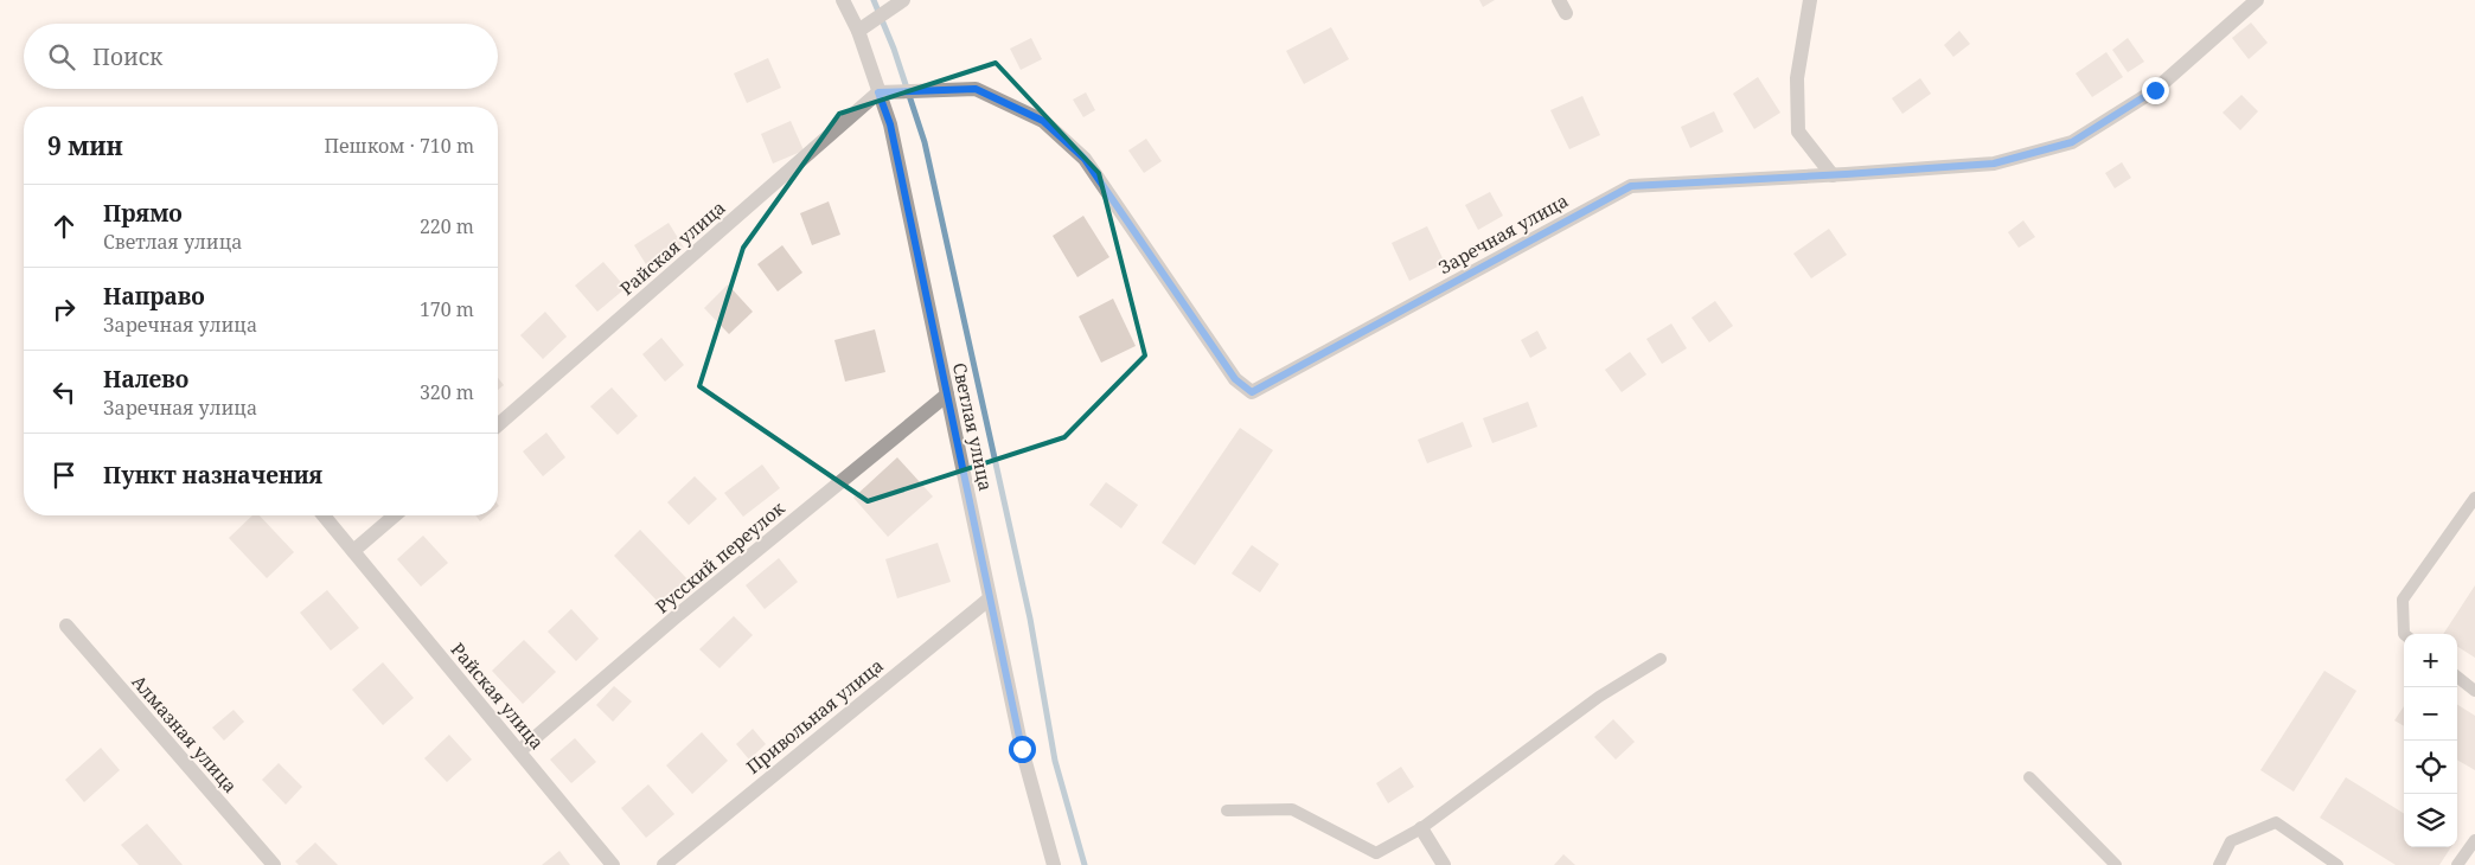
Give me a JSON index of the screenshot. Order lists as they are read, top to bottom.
{
  "streets": {
    "street": [
      "Заречная улица",
      "Райская улица",
      "Светлая улица",
      "Русский переулок",
      "Привольная улица",
      "Алмазная улица"
    ]
  },
  "crossings": [
    ["Заречная улица", "Райская улица"],
    ["Заречная улица", "Светлая улица"],
    ["Райская улица", "Светлая улица"],
    ["Райская улица", "Русский переулок"],
    ["Светлая улица", "Русский переулок"],
    ["Светлая улица", "Привольная улица"]
  ],
  "page": {
    "search": "Поиск",
    "heading": ["9 мин", "Пешком · 710 m"],
    "list": [
      ["Прямо", "Светлая улица", "220 m"],
      ["Направо", "Заречная улица", "170 m"],
      ["Налево", "Заречная улица", "320 m"],
      "Пункт назначения"
    ],
    "map_buttons": ["+", "−"]
  }
}
